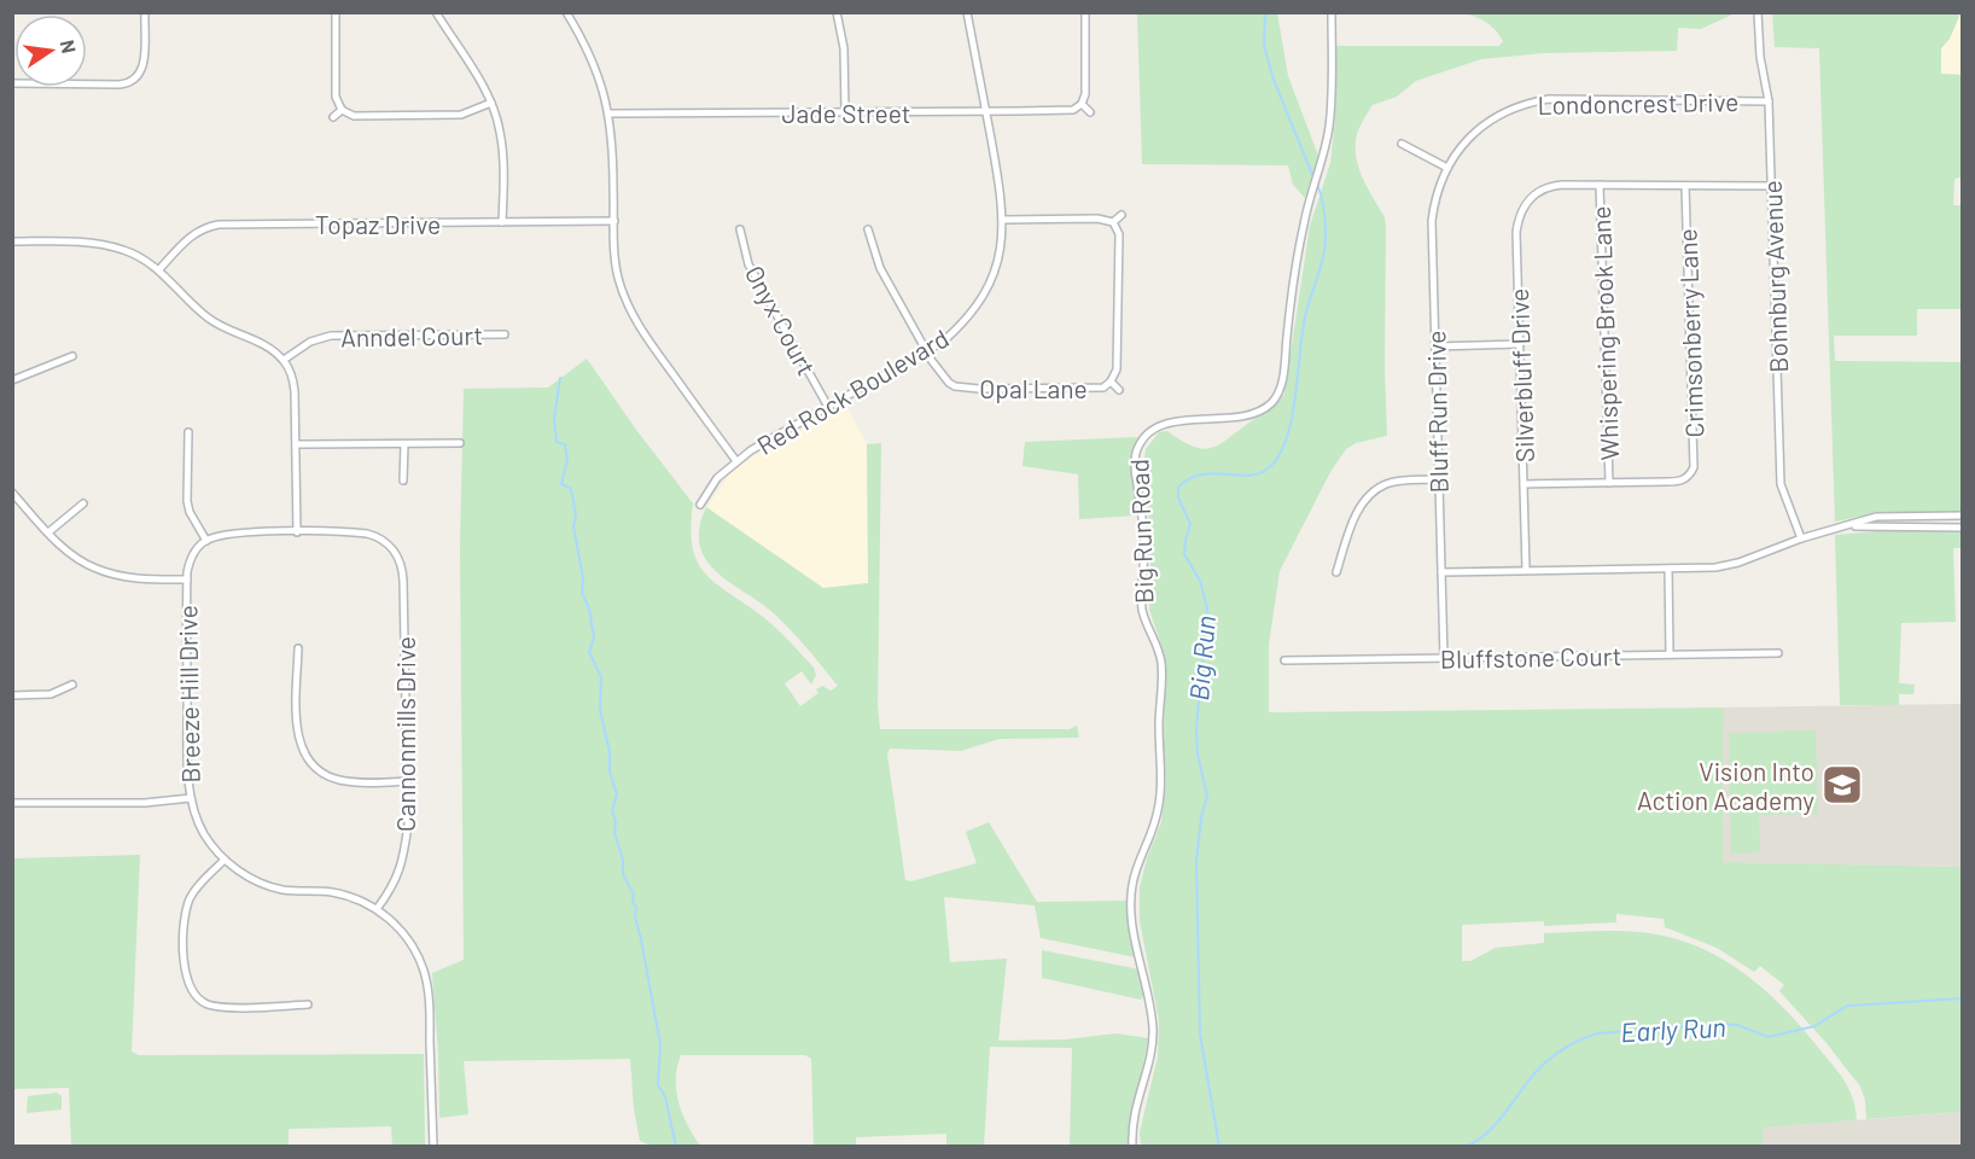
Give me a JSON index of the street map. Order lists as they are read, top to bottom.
{
  "streets": {
    "street": [
      "Londoncrest Drive",
      "Jade Street",
      "Topaz Drive",
      "Bohnburg Avenue",
      "Onyx Court",
      "Whispering Brook Lane",
      "Crimsonberry Lane",
      "Anndel Court",
      "Silverbluff Drive",
      "Opal Lane",
      "Red Rock Boulevard",
      "Bluff Run Drive",
      "Big Run Road",
      "Bluffstone Court",
      "Breeze Hill Drive",
      "Cannonmills Drive"
    ]
  },
  "crossings": [
    ["Londoncrest Drive", "Bohnburg Avenue"],
    ["Londoncrest Drive", "Bluff Run Drive"],
    ["Jade Street", "Red Rock Boulevard"],
    ["Onyx Court", "Red Rock Boulevard"],
    ["Whispering Brook Lane", "Crimsonberry Lane"],
    ["Whispering Brook Lane", "Silverbluff Drive"],
    ["Opal Lane", "Red Rock Boulevard"],
    ["Bluff Run Drive", "Bluffstone Court"],
    ["Breeze Hill Drive", "Cannonmills Drive"]
  ],
  "water": ["Big Run", "Early Run"],
  "places": {
    "school or university": ["Vision Into Action Academy"]
  },
  "north": "right"
}
